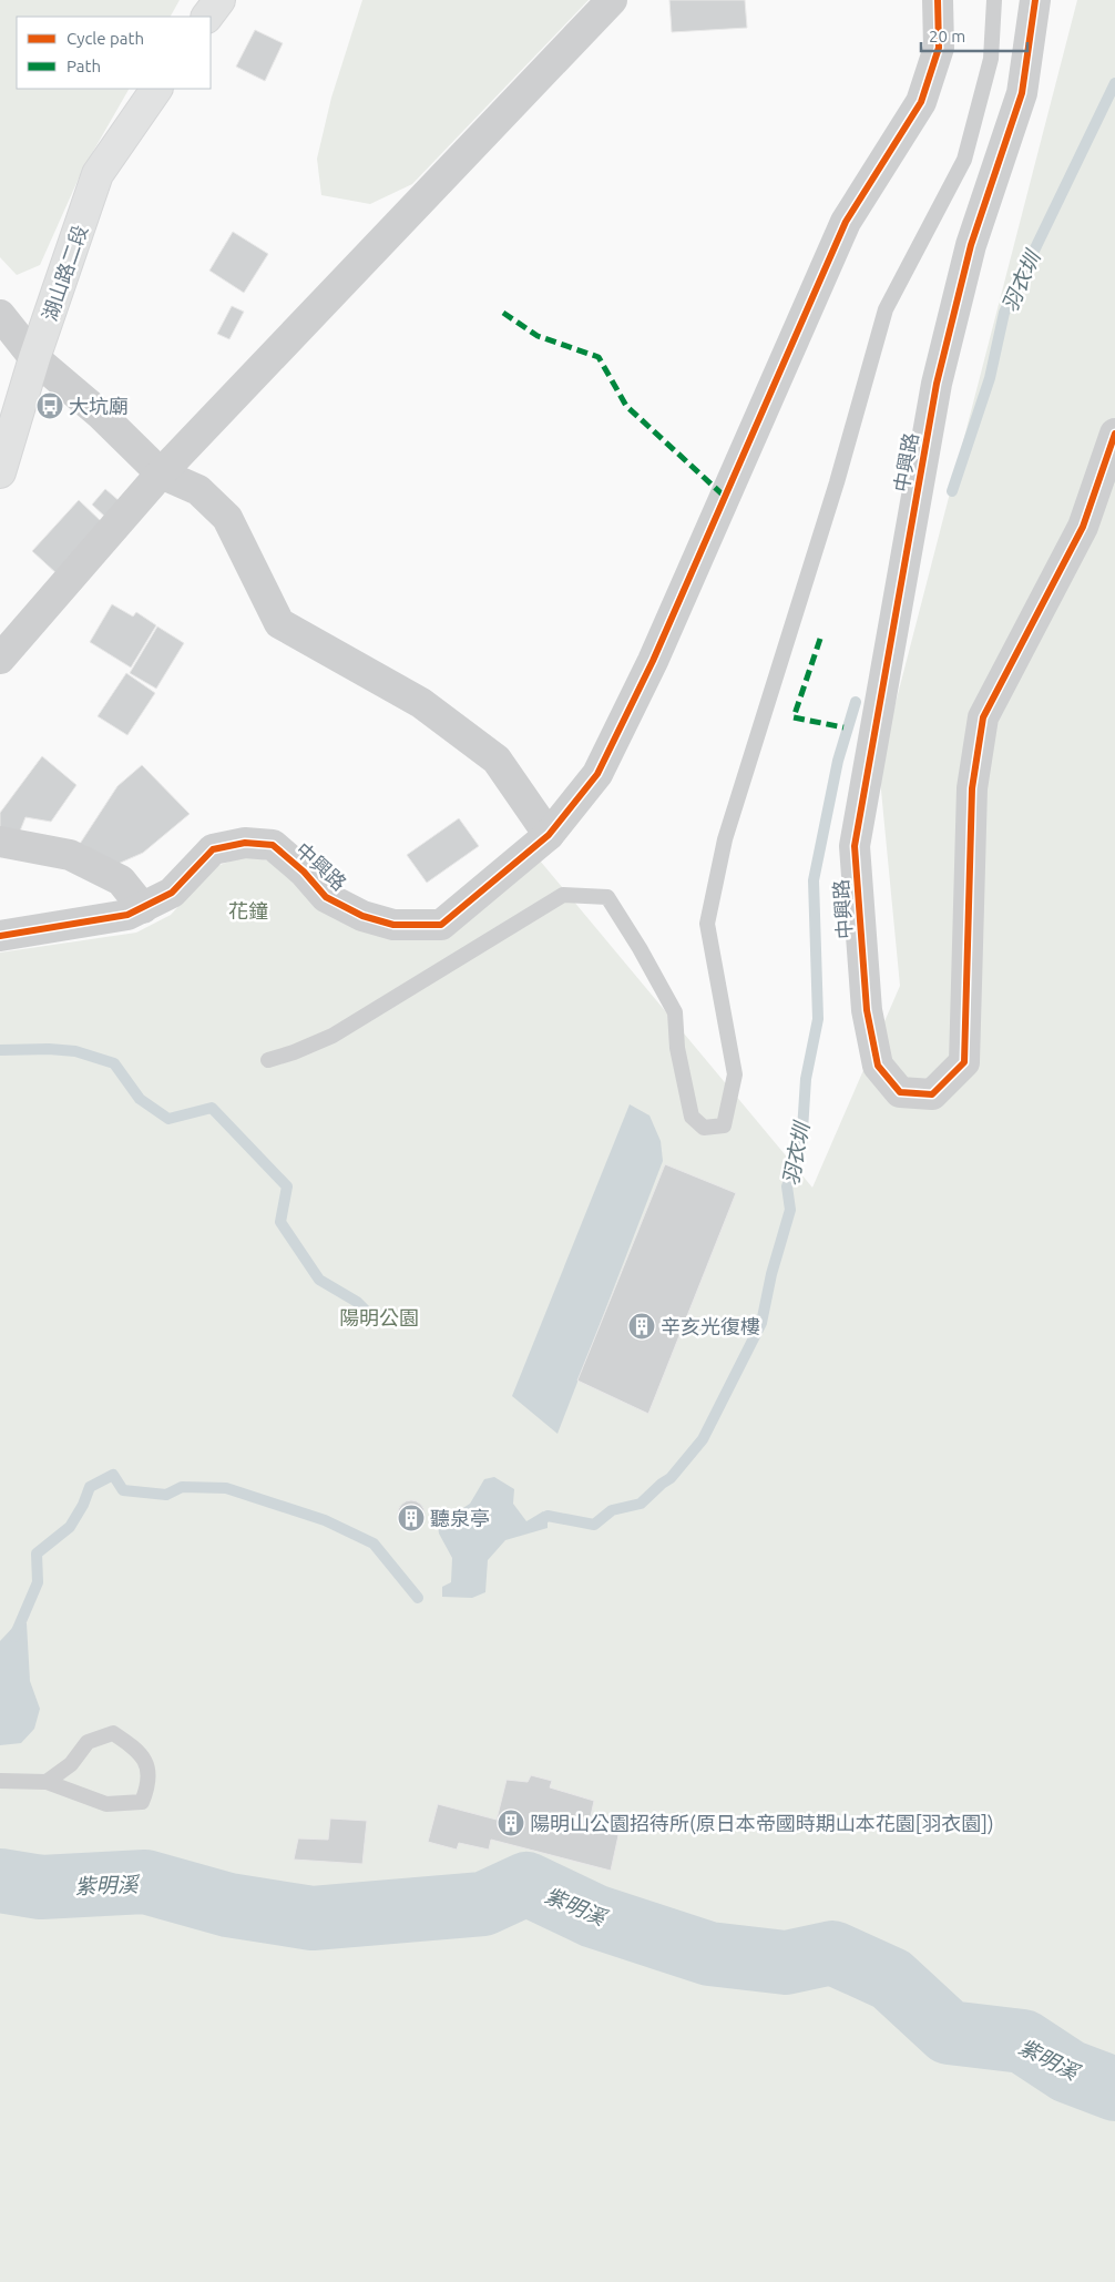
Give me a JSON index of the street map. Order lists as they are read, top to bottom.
{
  "streets": {
    "street": ["湖山路二段", "中興路"]
  },
  "water": ["羽衣圳", "紫明溪"],
  "parks": ["花鐘", "陽明公園"],
  "places": {
    "bus stop": ["大坑廟"],
    "building": ["辛亥光復樓", "聽泉亭", "陽明山公園招待所(原日本帝國時期山本花園[羽衣園])"]
  },
  "legend": ["Cycle path", "Path"],
  "scale_bar": "20 m"
}
